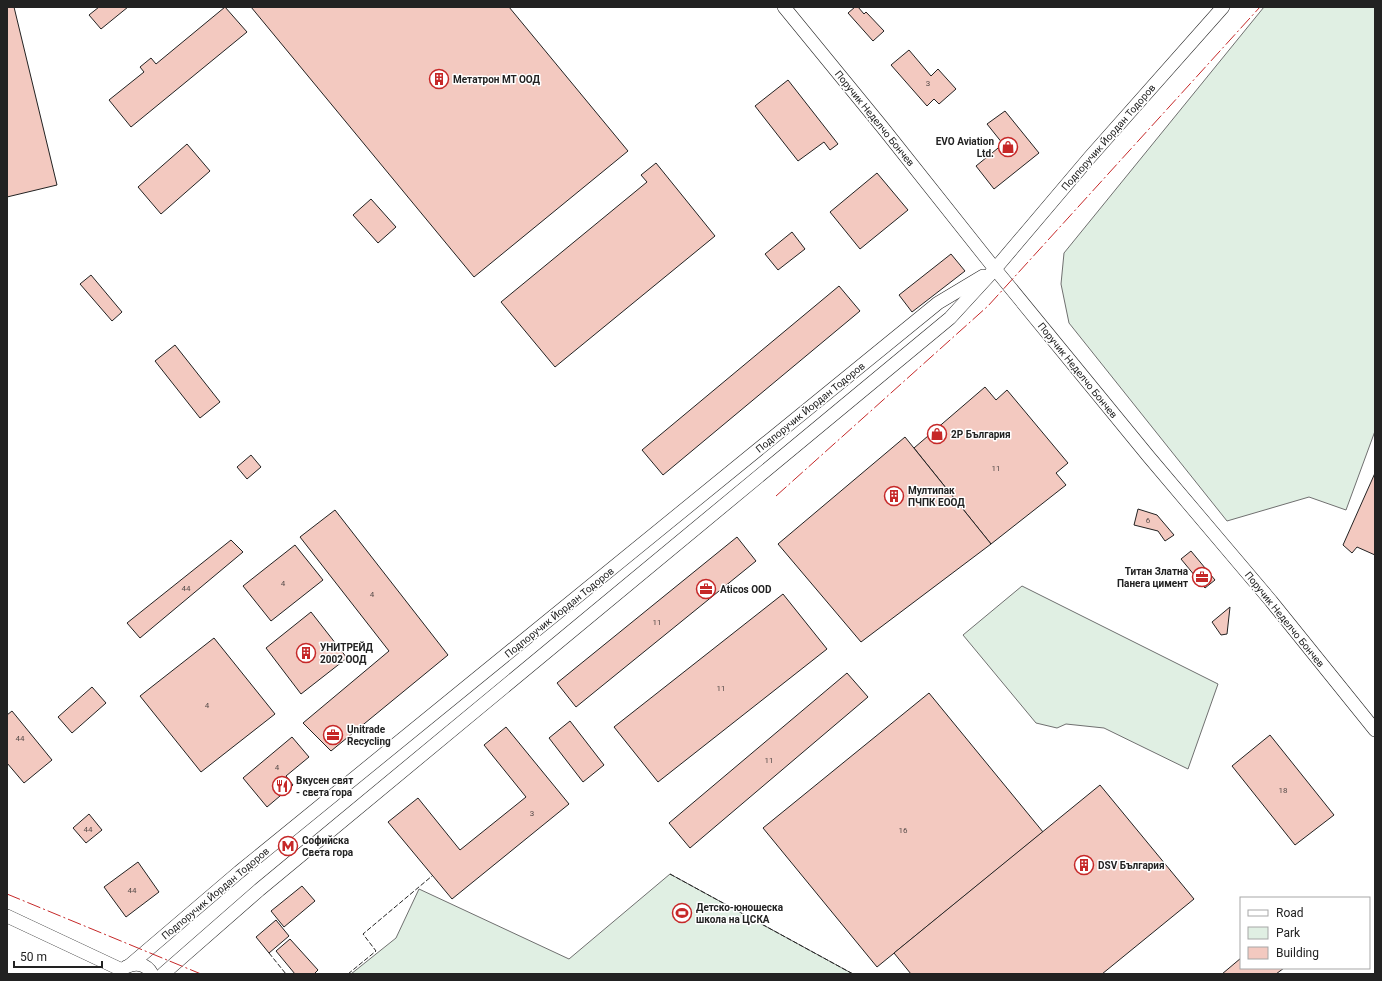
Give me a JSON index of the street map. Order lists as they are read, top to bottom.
{
  "streets": {
    "street": ["Поручик Неделчо Бончев", "Подпоручик Йордан Тодоров"]
  },
  "crossings": [
    ["Поручик Неделчо Бончев", "Подпоручик Йордан Тодоров"]
  ],
  "places": {
    "building": [
      "Метатрон МТ ООД",
      "Мултипак ПЧПК ЕООД",
      "УНИТРЕЙД 2002 ООД",
      "DSV България"
    ],
    "shop": ["EVO Aviation Ltd.", "2Р България"],
    "office": ["Титан Златна Панега цимент", "Aticos OOD", "Unitrade Recycling"],
    "restaurant": ["Вкусен свят - света гора"],
    "metro station": ["Софийска Света гора"],
    "sports": ["Детско-юношеска школа на ЦСКА"]
  },
  "house_numbers": [
    "3",
    "11",
    "6",
    "4",
    "44",
    "4",
    "11",
    "11",
    "4",
    "44",
    "11",
    "4",
    "18",
    "3",
    "44",
    "16",
    "44"
  ],
  "legend": ["Road", "Park", "Building"],
  "scale_bar": "50 m"
}
